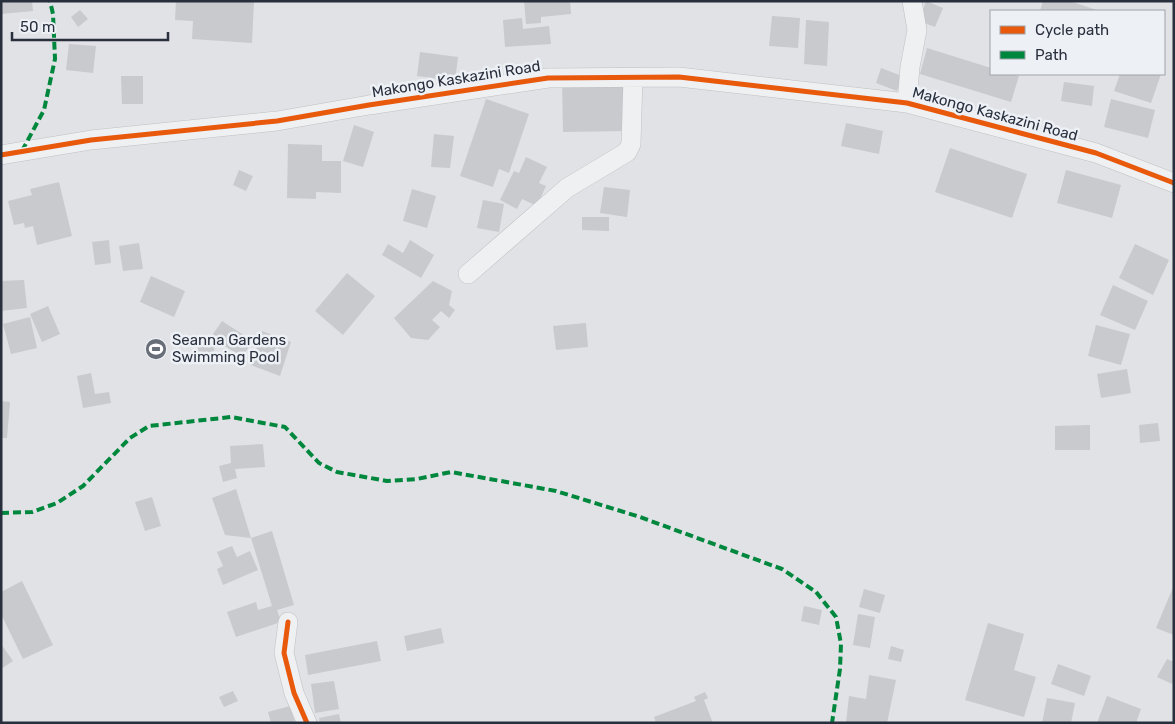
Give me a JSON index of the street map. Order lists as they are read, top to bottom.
{
  "streets": {
    "street": ["Makongo Kaskazini Road"]
  },
  "places": {
    "sports": ["Seanna Gardens Swimming Pool"]
  },
  "legend": ["Cycle path", "Path"],
  "scale_bar": "50 m"
}
